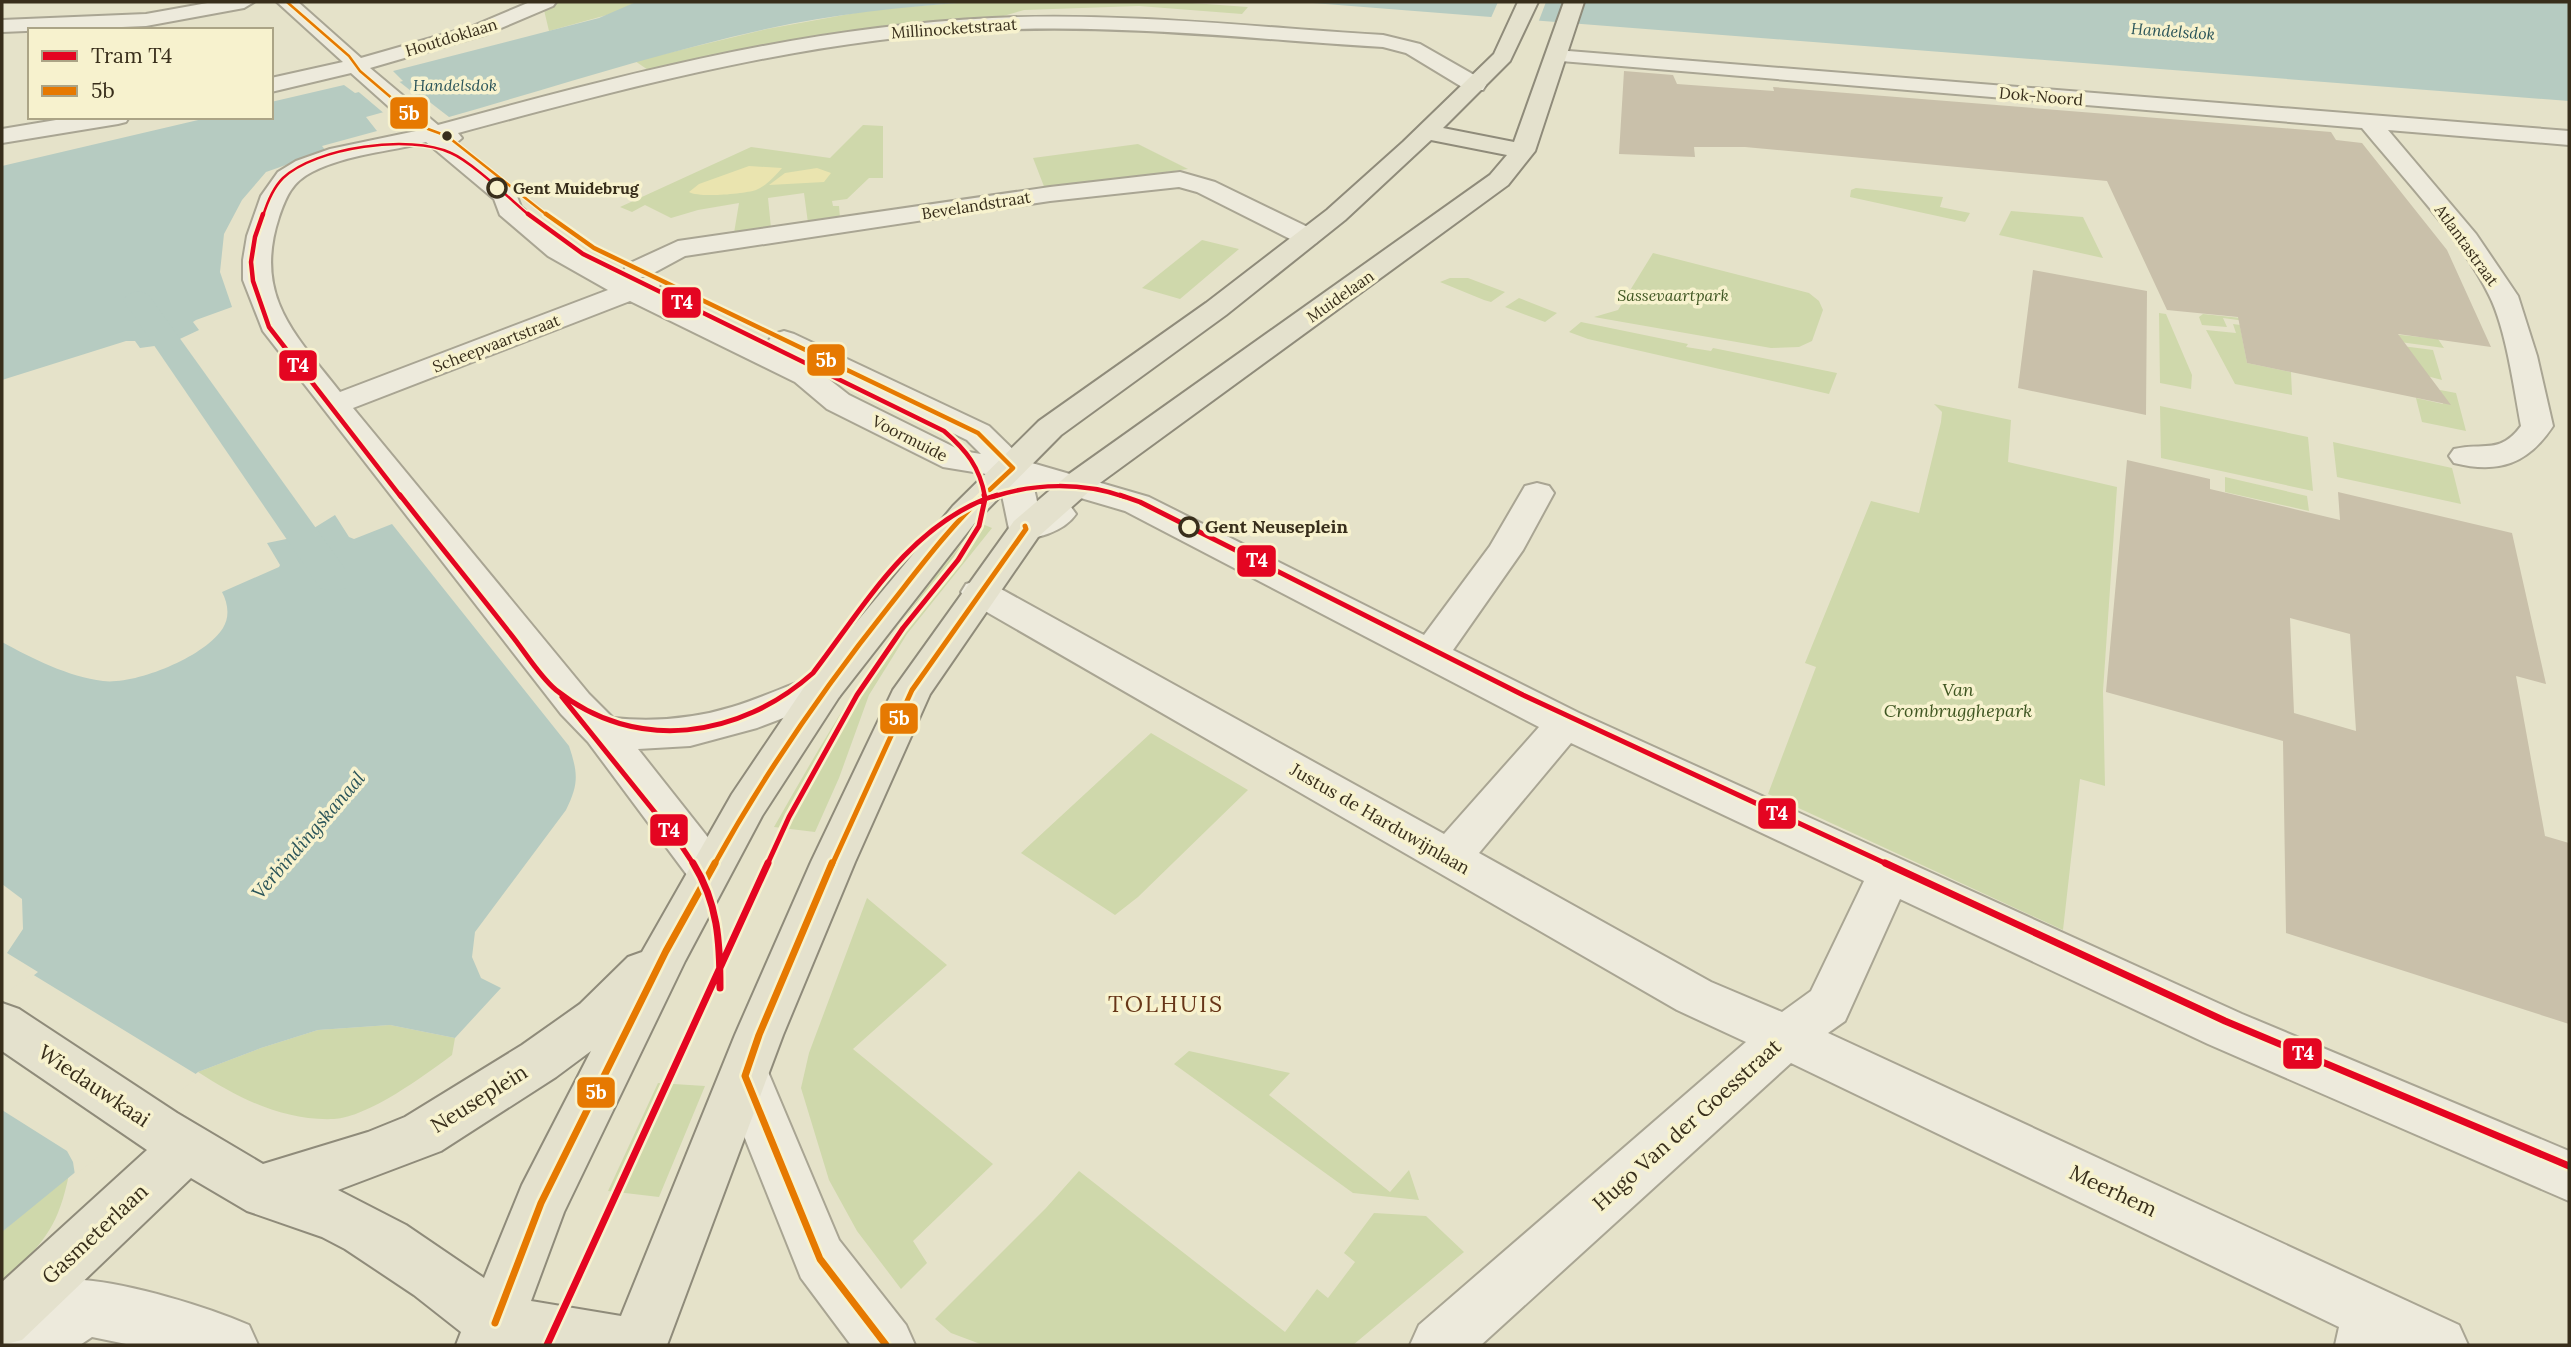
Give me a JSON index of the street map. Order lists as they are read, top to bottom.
{
  "streets": {
    "main road": [
      "Muidelaan",
      "Wiedauwkaai",
      "Neuseplein",
      "Gasmeterlaan"
    ],
    "street": [
      "Millinocketstraat",
      "Houtdoklaan",
      "Dok-Noord",
      "Bevelandstraat",
      "Atlantastraat",
      "Scheepvaartstraat",
      "Voormuide",
      "Justus de Harduwijnlaan",
      "Hugo Van der Goesstraat",
      "Meerhem"
    ]
  },
  "crossings": [
    ["Millinocketstraat", "Scheepvaartstraat"],
    ["Millinocketstraat", "Voormuide"],
    ["Houtdoklaan", "Voormuide"],
    ["Dok-Noord", "Atlantastraat"],
    ["Dok-Noord", "Muidelaan"],
    ["Bevelandstraat", "Scheepvaartstraat"],
    ["Bevelandstraat", "Voormuide"],
    ["Muidelaan", "Voormuide"],
    ["Scheepvaartstraat", "Voormuide"],
    ["Voormuide", "Neuseplein"],
    ["Voormuide", "Hugo Van der Goesstraat"],
    ["Justus de Harduwijnlaan", "Hugo Van der Goesstraat"],
    ["Justus de Harduwijnlaan", "Meerhem"],
    ["Wiedauwkaai", "Gasmeterlaan"],
    ["Hugo Van der Goesstraat", "Meerhem"]
  ],
  "districts": ["TOLHUIS"],
  "water": ["Handelsdok", "Verbindingskanaal"],
  "parks": ["Sassevaartpark", "Van Crombrugghepark"],
  "places": ["Gent Muidebrug", "Gent Neuseplein"],
  "lines": ["transit line 5b", "tram line T4"],
  "legend": ["Tram T4", "5b"]
}
